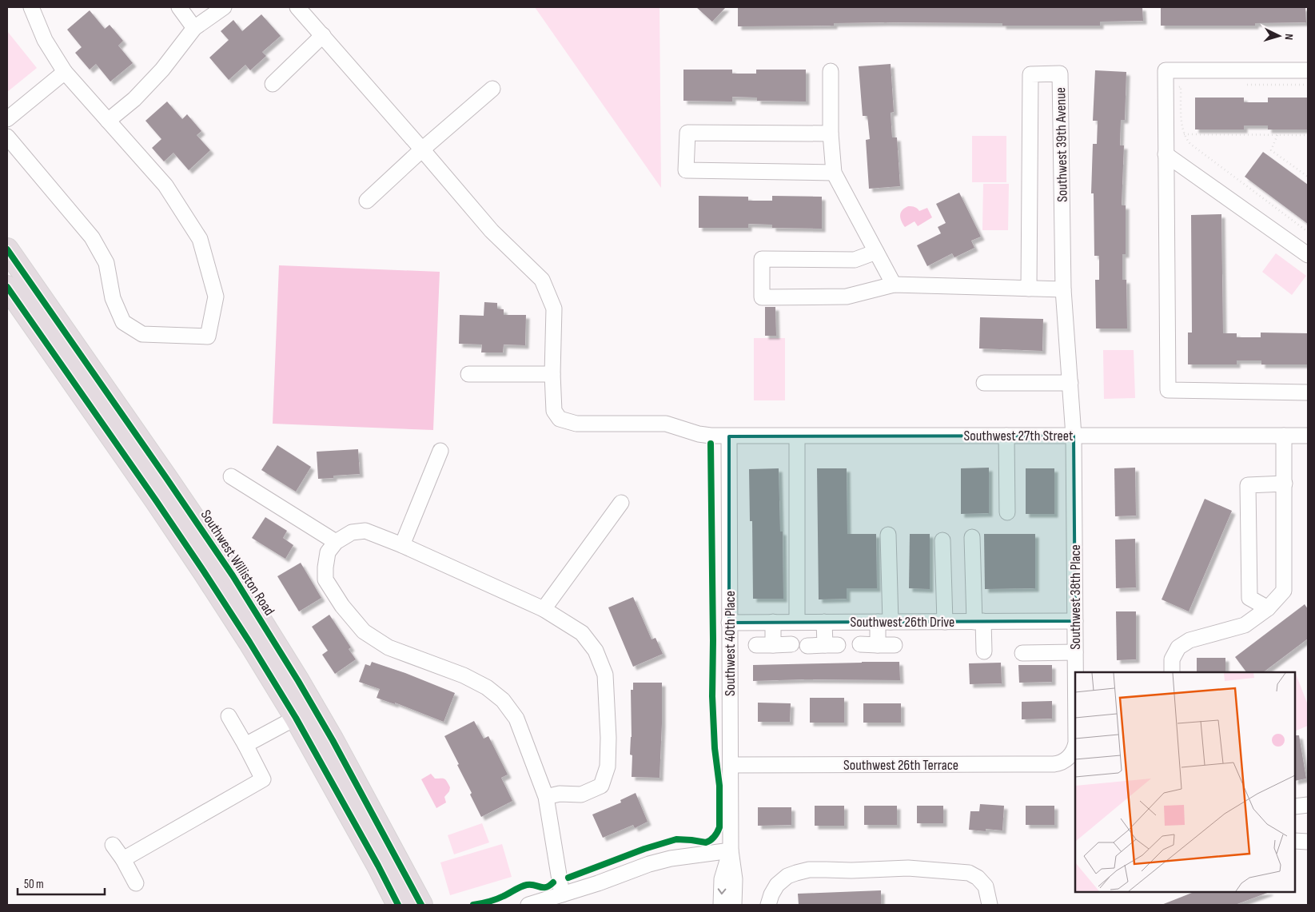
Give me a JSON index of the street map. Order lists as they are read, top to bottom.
{
  "streets": {
    "highway": ["Southwest Williston Road"],
    "street": [
      "Southwest 39th Avenue",
      "Southwest 27th Street",
      "Southwest 38th Place",
      "Southwest 26th Drive",
      "Southwest 40th Place",
      "Southwest 26th Terrace"
    ]
  },
  "crossings": [
    ["Southwest 39th Avenue", "Southwest 27th Street"],
    ["Southwest 39th Avenue", "Southwest 38th Place"],
    ["Southwest 27th Street", "Southwest 38th Place"],
    ["Southwest 27th Street", "Southwest 40th Place"],
    ["Southwest 38th Place", "Southwest 26th Drive"],
    ["Southwest 38th Place", "Southwest 26th Terrace"],
    ["Southwest 26th Drive", "Southwest 40th Place"],
    ["Southwest 40th Place", "Southwest 26th Terrace"]
  ],
  "scale_bar": "50 m",
  "north": "right"
}
